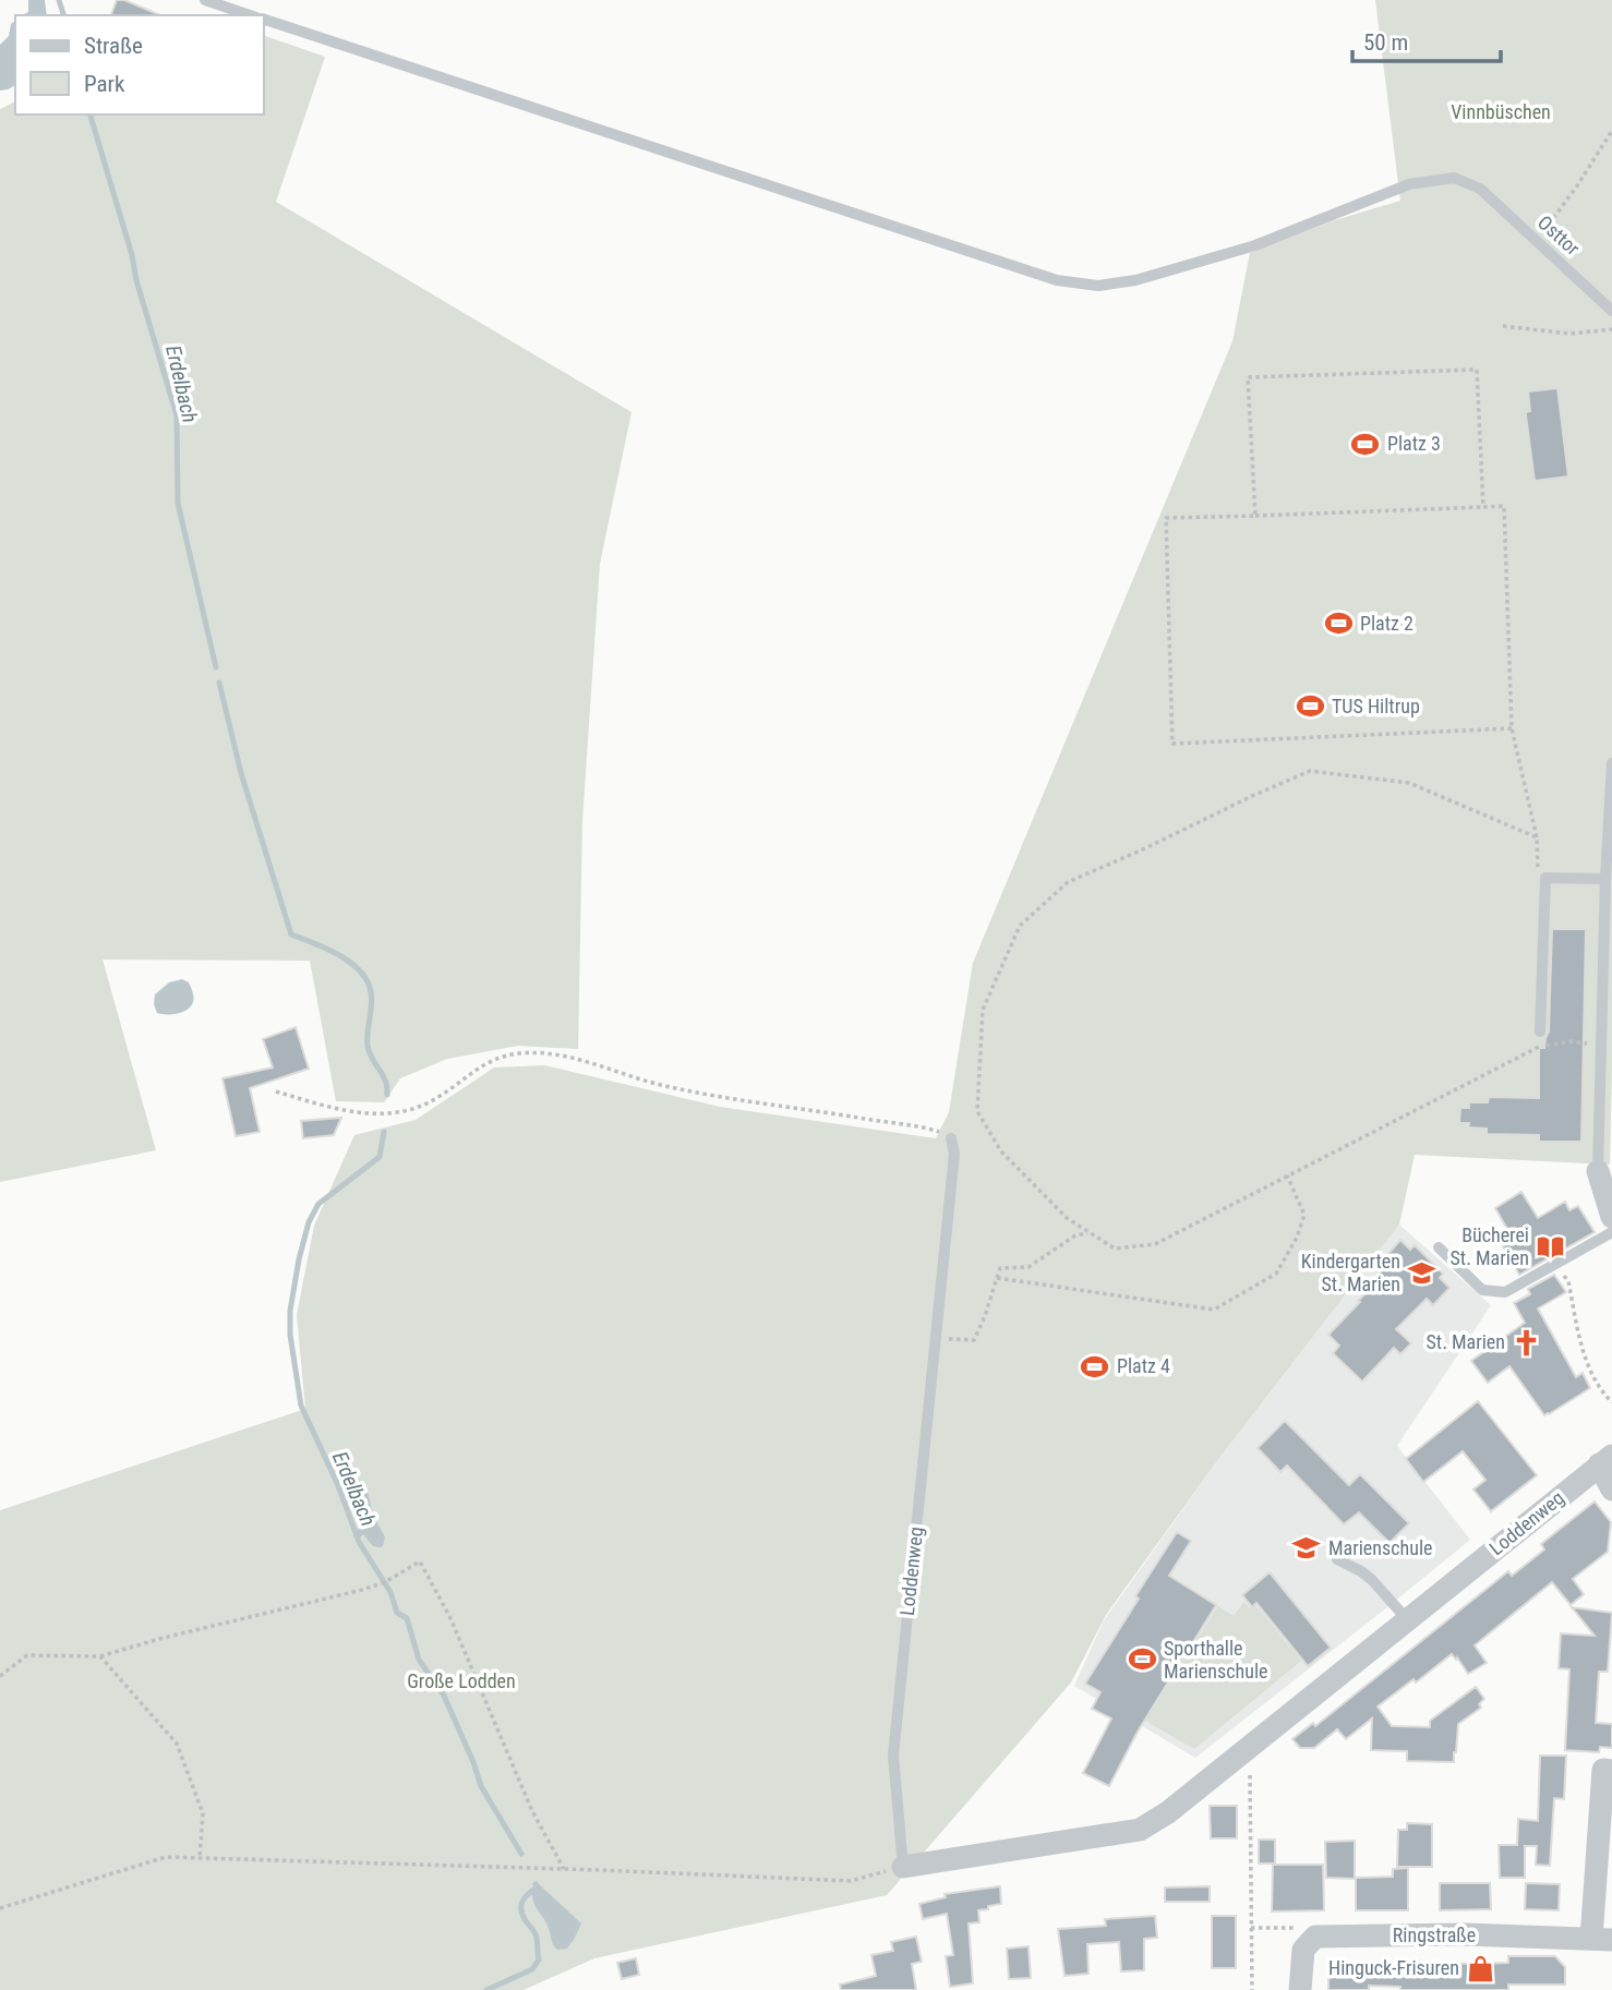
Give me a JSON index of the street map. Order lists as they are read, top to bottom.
{
  "streets": {
    "street": ["Loddenweg", "Ringstraße"],
    "lane": ["Osttor"]
  },
  "water": ["Erdelbach"],
  "parks": ["Vinnbüschen", "Große Lodden"],
  "places": {
    "sports": [
      "Platz 3",
      "Platz 2",
      "TUS Hiltrup",
      "Platz 4",
      "Sporthalle Marienschule"
    ],
    "library": ["Bücherei St. Marien"],
    "school or university": ["Kindergarten St. Marien", "Marienschule"],
    "church": ["St. Marien"],
    "shop": ["Hinguck-Frisuren"]
  },
  "legend": ["Straße", "Park"],
  "scale_bar": "50 m"
}
